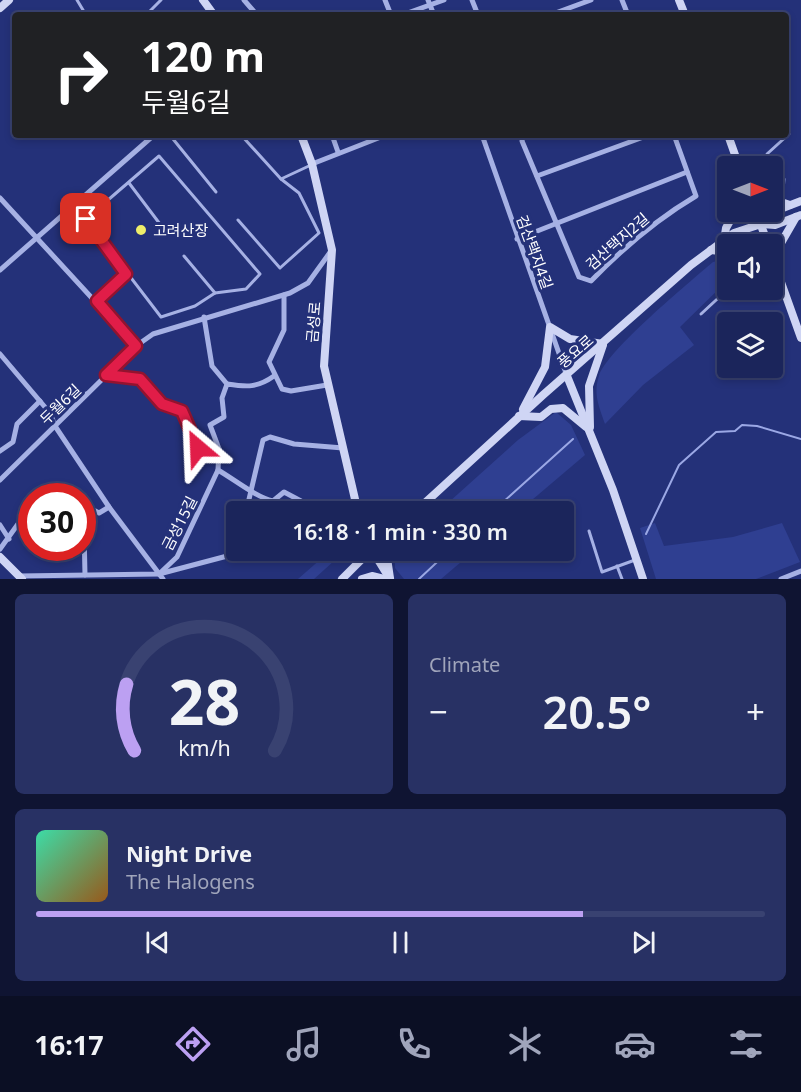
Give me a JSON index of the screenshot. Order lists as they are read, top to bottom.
{
  "streets": {
    "main road": ["금성로", "풍요로"],
    "street": [
      "검산택지2길",
      "검산택지4길",
      "두월6길",
      "금성15길"
    ]
  },
  "crossings": [
    ["검산택지4길", "풍요로"],
    ["금성로", "두월6길"]
  ],
  "places": ["고려산장"],
  "north": "right",
  "page": {
    "turn": ["120 m", "두월6길"],
    "limit": "30",
    "trip": "16:18 · 1 min · 330 m",
    "tile": "Climate",
    "heat": ["−", "20.5°", "+"],
    "song": ["Night Drive", "The Halogens"],
    "tabs": "16:17",
    "gauge": ["28", "km/h"]
  }
}
